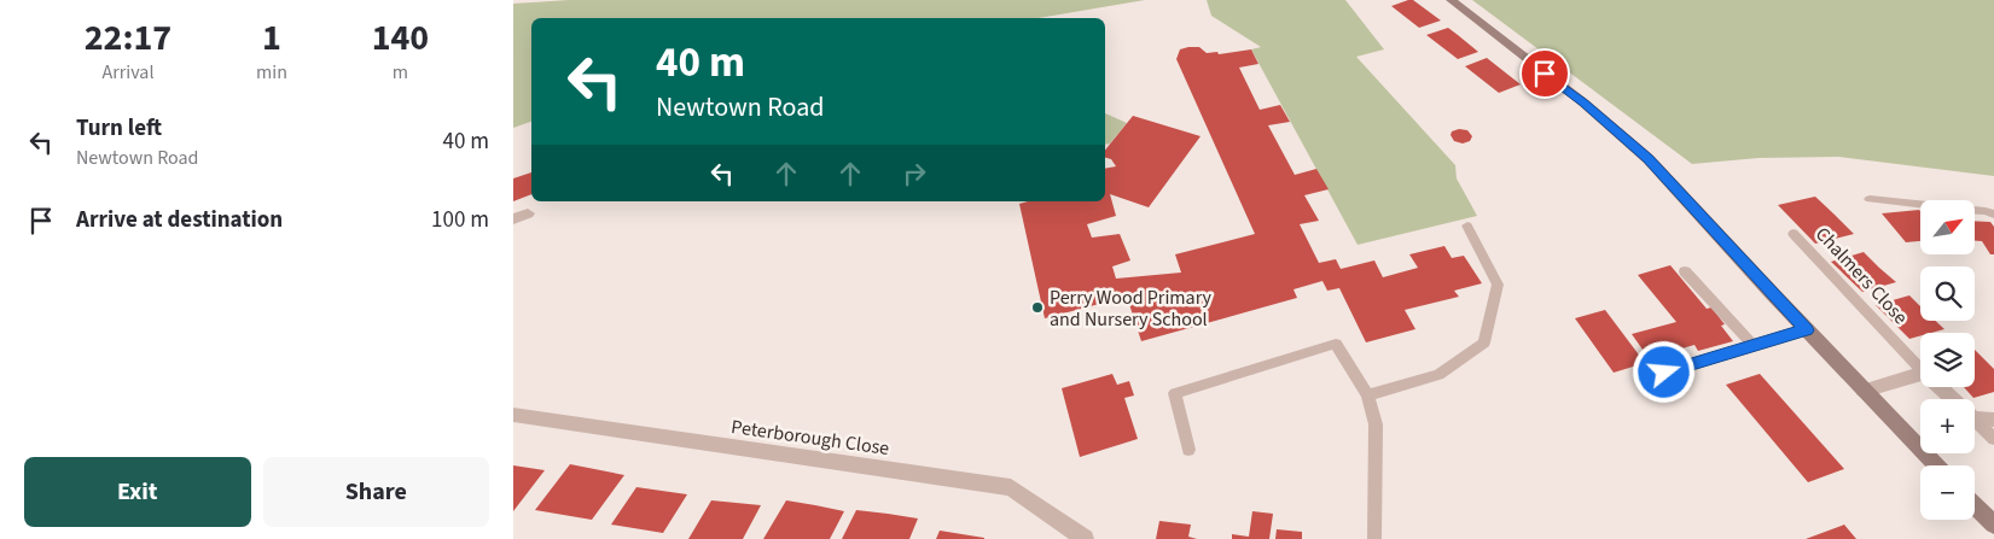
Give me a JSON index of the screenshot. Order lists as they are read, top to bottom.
{
  "streets": {
    "street": ["Chalmers Close", "Peterborough Close"]
  },
  "places": ["Perry Wood Primary and Nursery School"],
  "north": "top right",
  "page": {
    "eta": [
      "22:17",
      "Arrival",
      "1",
      "min",
      "140",
      "m"
    ],
    "turn": ["40 m", "Newtown Road"],
    "list": [
      {
        "name": "Turn left",
        "note": "Newtown Road",
        "value": "40 m"
      },
      {
        "name": "Arrive at destination",
        "value": "100 m"
      }
    ],
    "map_buttons": ["+", "−"],
    "buttons": ["Exit", "Share"]
  }
}
